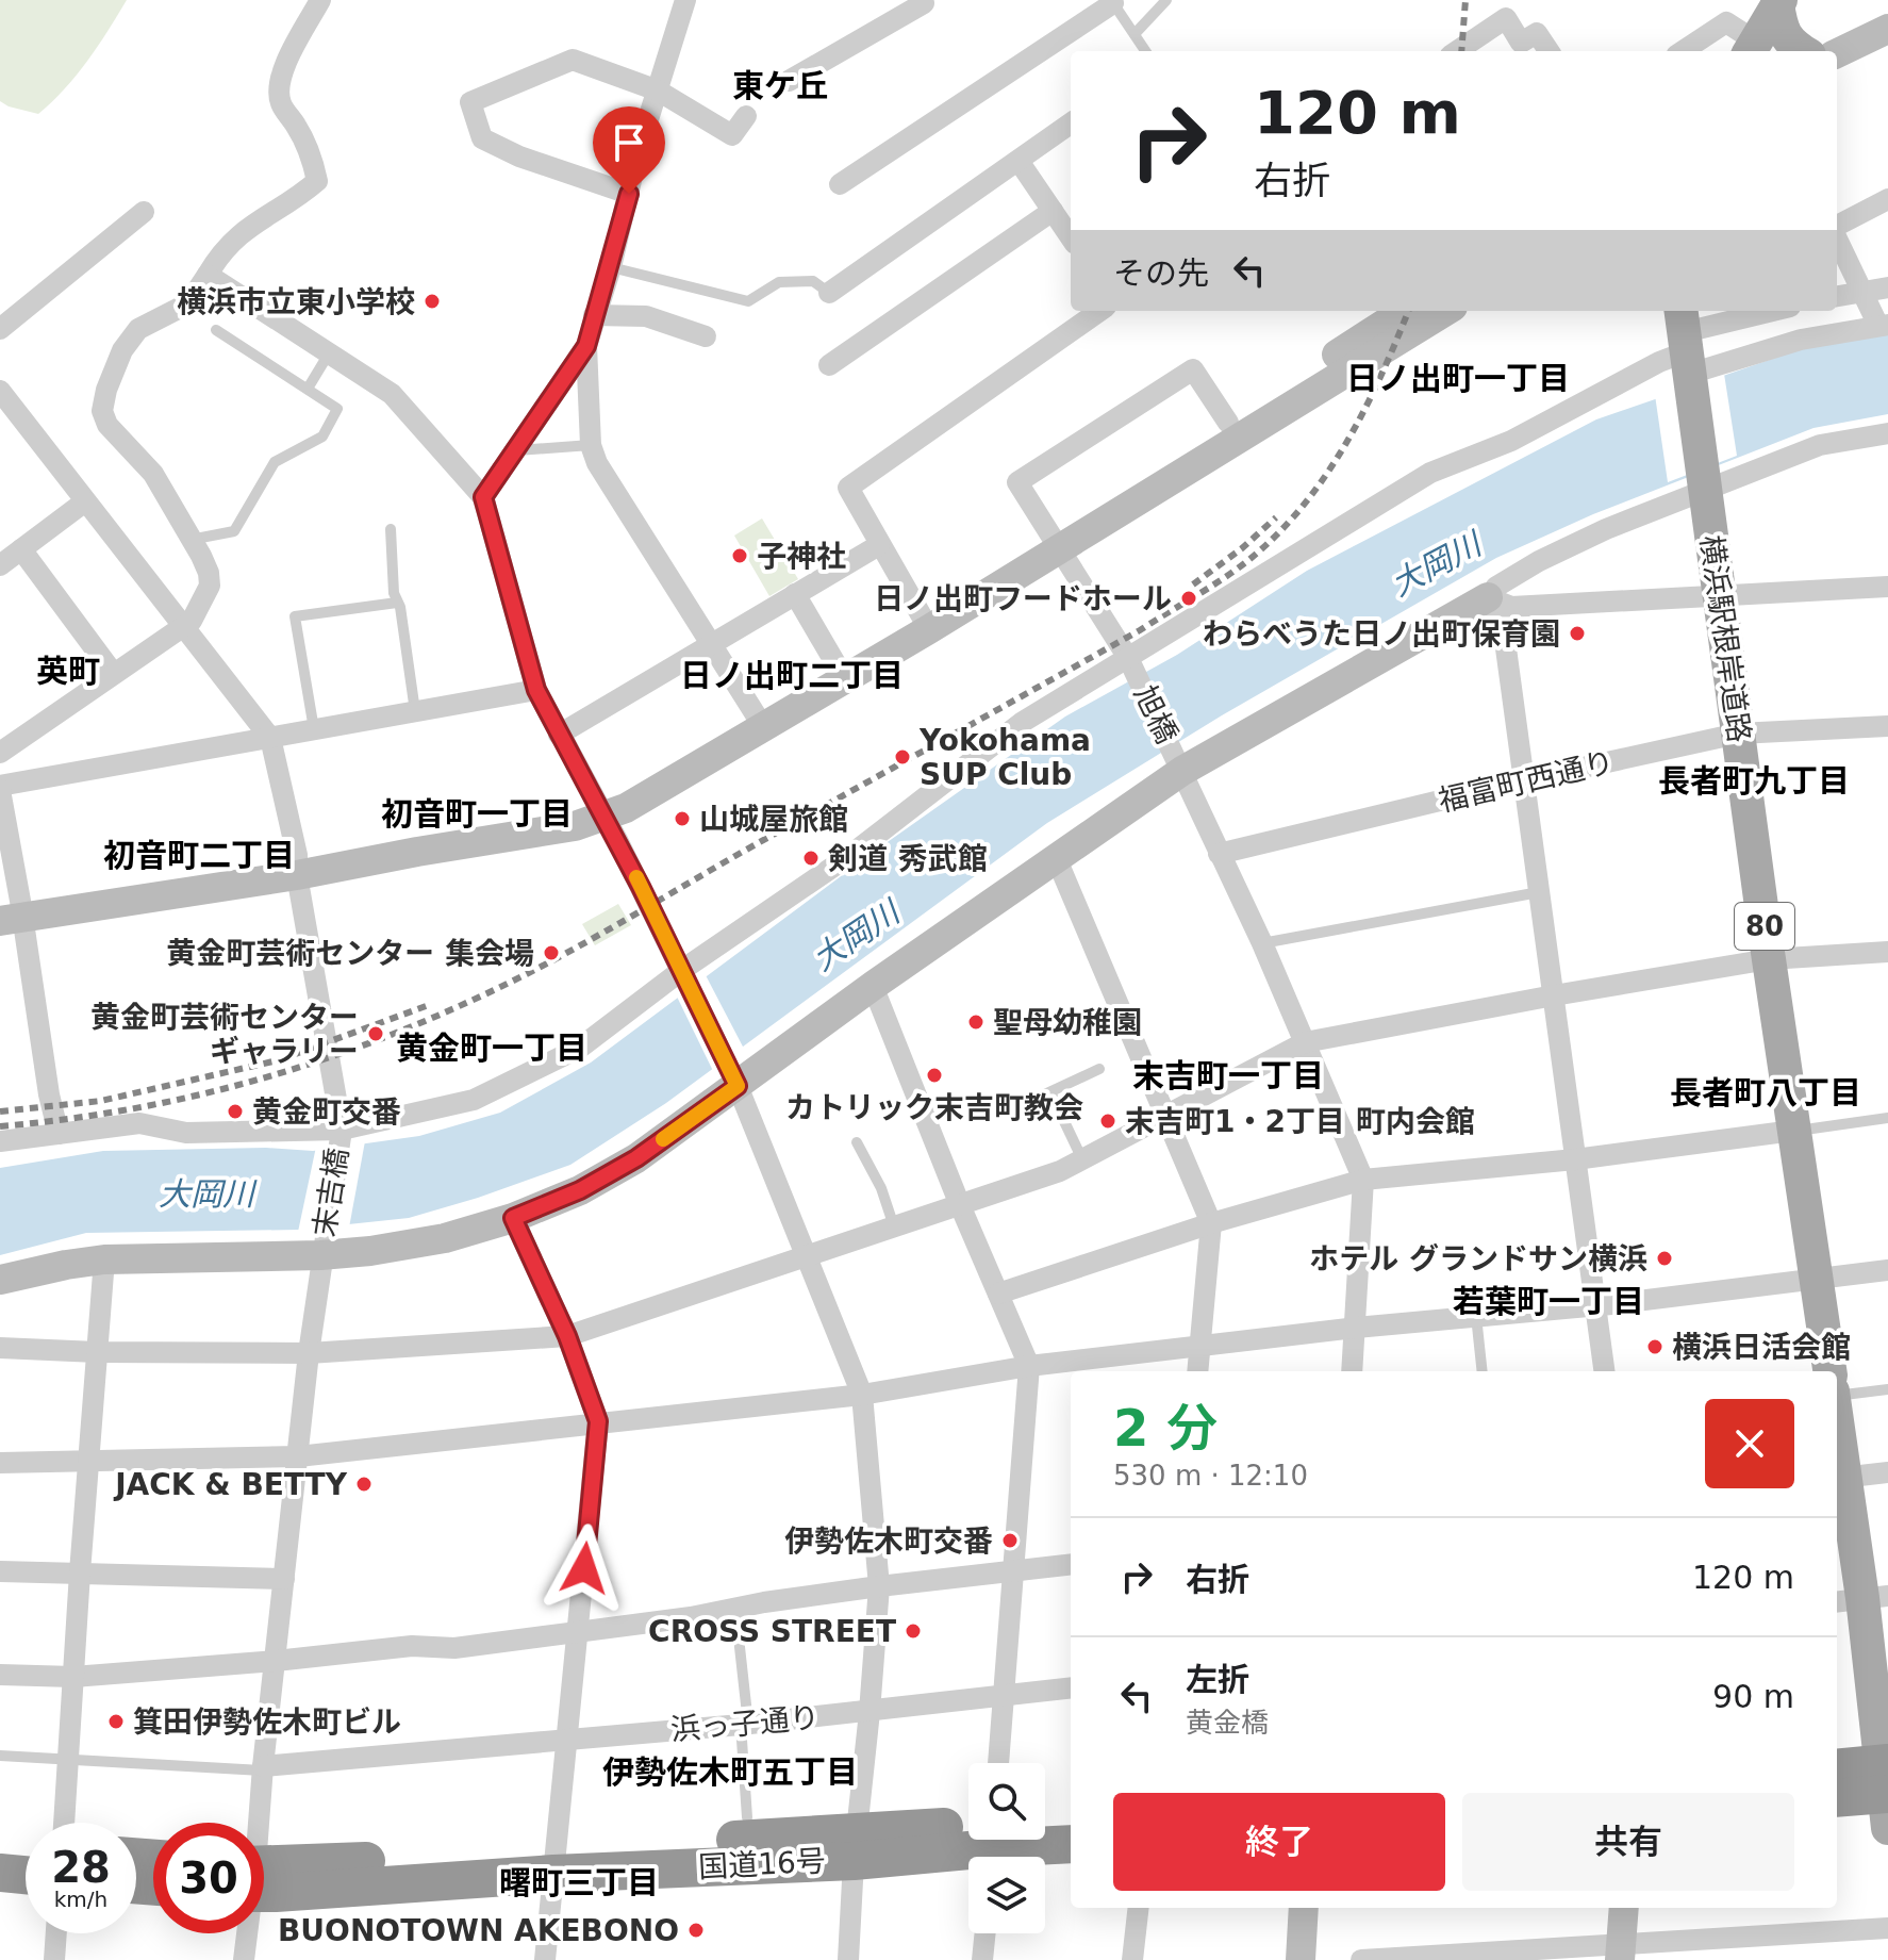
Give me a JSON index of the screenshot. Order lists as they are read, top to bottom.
{
  "streets": {
    "highway": ["国道16号"],
    "main road": ["横浜駅根岸道路", "80"],
    "street": [
      "旭橋",
      "福富町西通り",
      "末吉橋",
      "浜っ子通り"
    ]
  },
  "crossings": [
    ["横浜駅根岸道路", "福富町西通り"],
    ["旭橋", "福富町西通り"],
    ["末吉橋", "浜っ子通り"]
  ],
  "districts": [
    "東ケ丘",
    "日ノ出町一丁目",
    "英町",
    "日ノ出町二丁目",
    "長者町九丁目",
    "初音町一丁目",
    "初音町二丁目",
    "黄金町一丁目",
    "末吉町一丁目",
    "長者町八丁目",
    "若葉町一丁目",
    "伊勢佐木町五丁目",
    "曙町三丁目"
  ],
  "water": ["大岡川"],
  "places": [
    "横浜市立東小学校",
    "子神社",
    "日ノ出町フードホール",
    "わらべうた日ノ出町保育園",
    "Yokohama SUP Club",
    "山城屋旅館",
    "剣道 秀武館",
    "黄金町芸術センター 集会場",
    "聖母幼稚園",
    "黄金町芸術センター ギャラリー",
    "カトリック末吉町教会",
    "黄金町交番",
    "末吉町1・2丁目 町内会館",
    "ホテル グランドサン横浜",
    "横浜日活会館",
    "JACK & BETTY",
    "伊勢佐木町交番",
    "CROSS STREET",
    "箕田伊勢佐木町ビル",
    "BUONOTOWN AKEBONO"
  ],
  "page": {
    "turn": ["120 m", "右折"],
    "then": "その先",
    "heading": ["2 分", "530 m · 12:10"],
    "list": [
      {
        "name": "右折",
        "value": "120 m"
      },
      {
        "name": "左折",
        "note": "黄金橋",
        "value": "90 m"
      }
    ],
    "buttons": ["終了", "共有"],
    "speed": "28 km/h",
    "limit": "30"
  }
}
